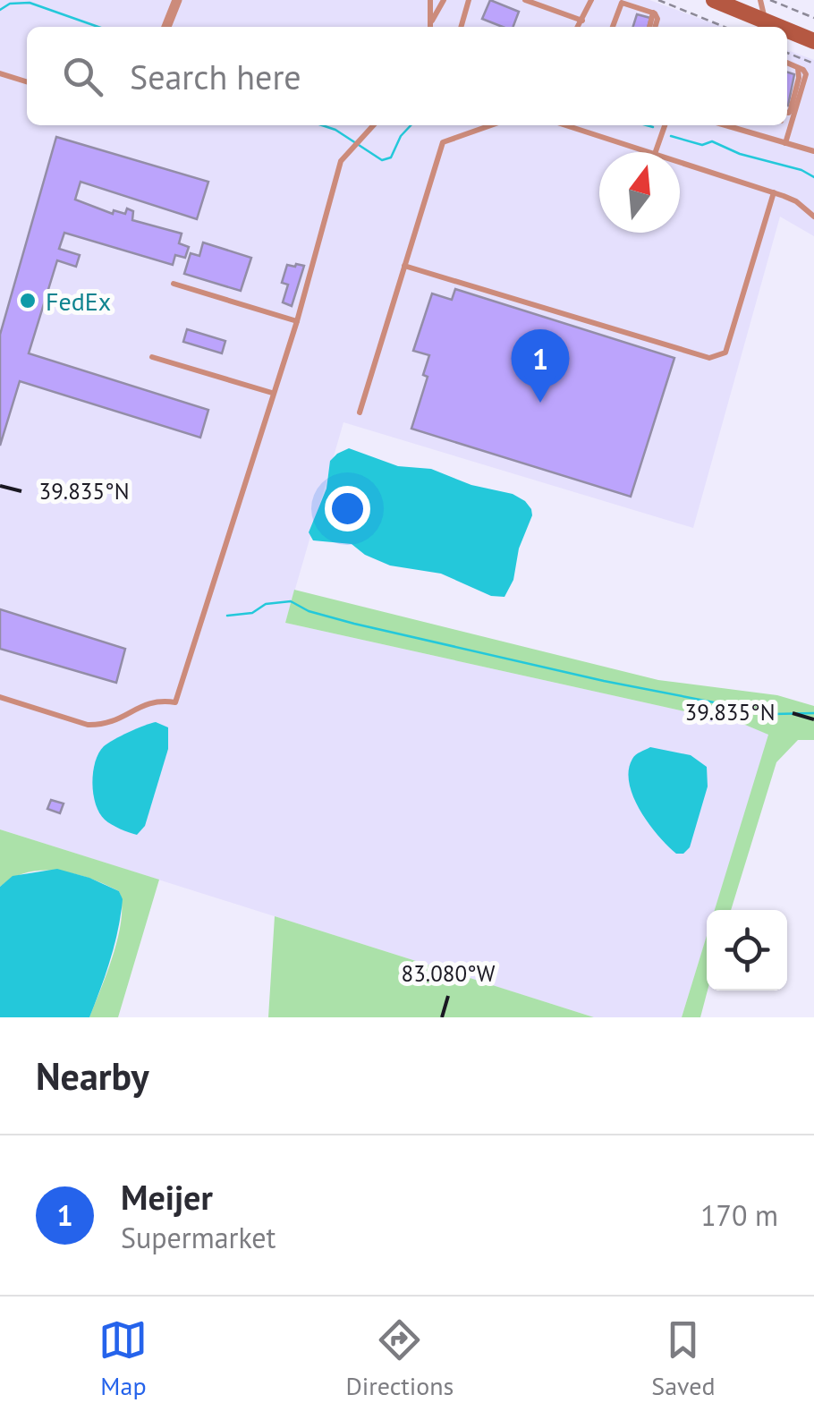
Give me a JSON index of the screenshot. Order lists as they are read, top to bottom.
{
  "places": ["FedEx"],
  "north": "top",
  "page": {
    "search": "Search here",
    "pins": "1",
    "heading": "Nearby",
    "list": [
      {
        "mark": "1",
        "name": "Meijer",
        "note": "Supermarket",
        "value": "170 m"
      }
    ],
    "nav": ["Map", "Directions", "Saved"]
  },
  "coordinates": ["39.835°N", "83.080°W"]
}
